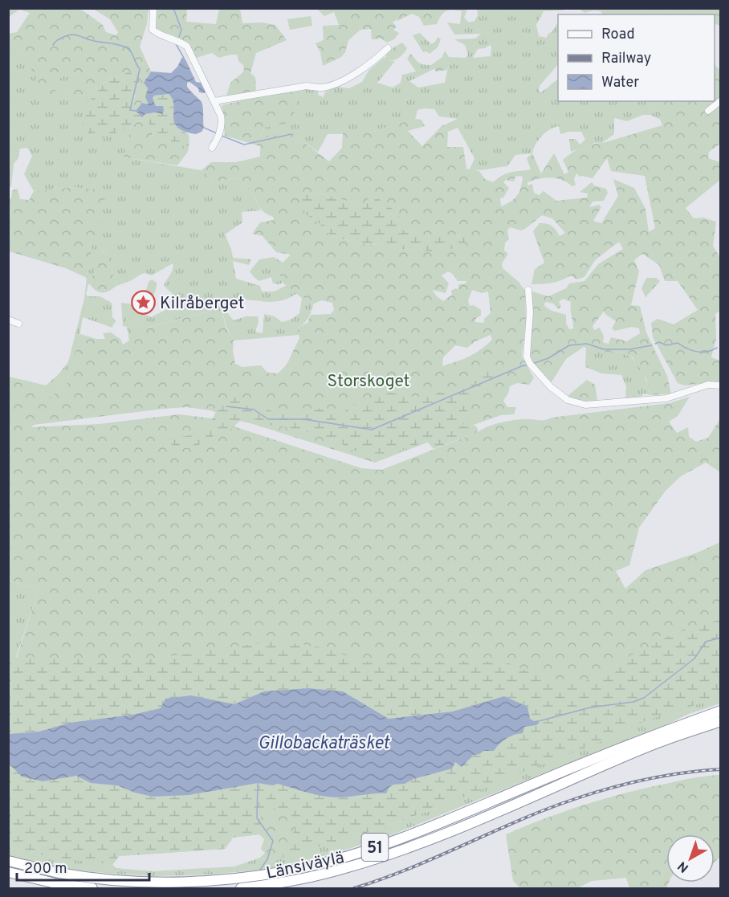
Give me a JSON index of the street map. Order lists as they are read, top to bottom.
{
  "streets": {
    "highway": ["51", "Länsiväylä"]
  },
  "water": ["Gillobackaträsket"],
  "parks": ["Storskoget"],
  "places": {
    "place": ["Kilråberget"]
  },
  "legend": ["Road", "Railway", "Water"],
  "scale_bar": "200 m",
  "north": "bottom left"
}
